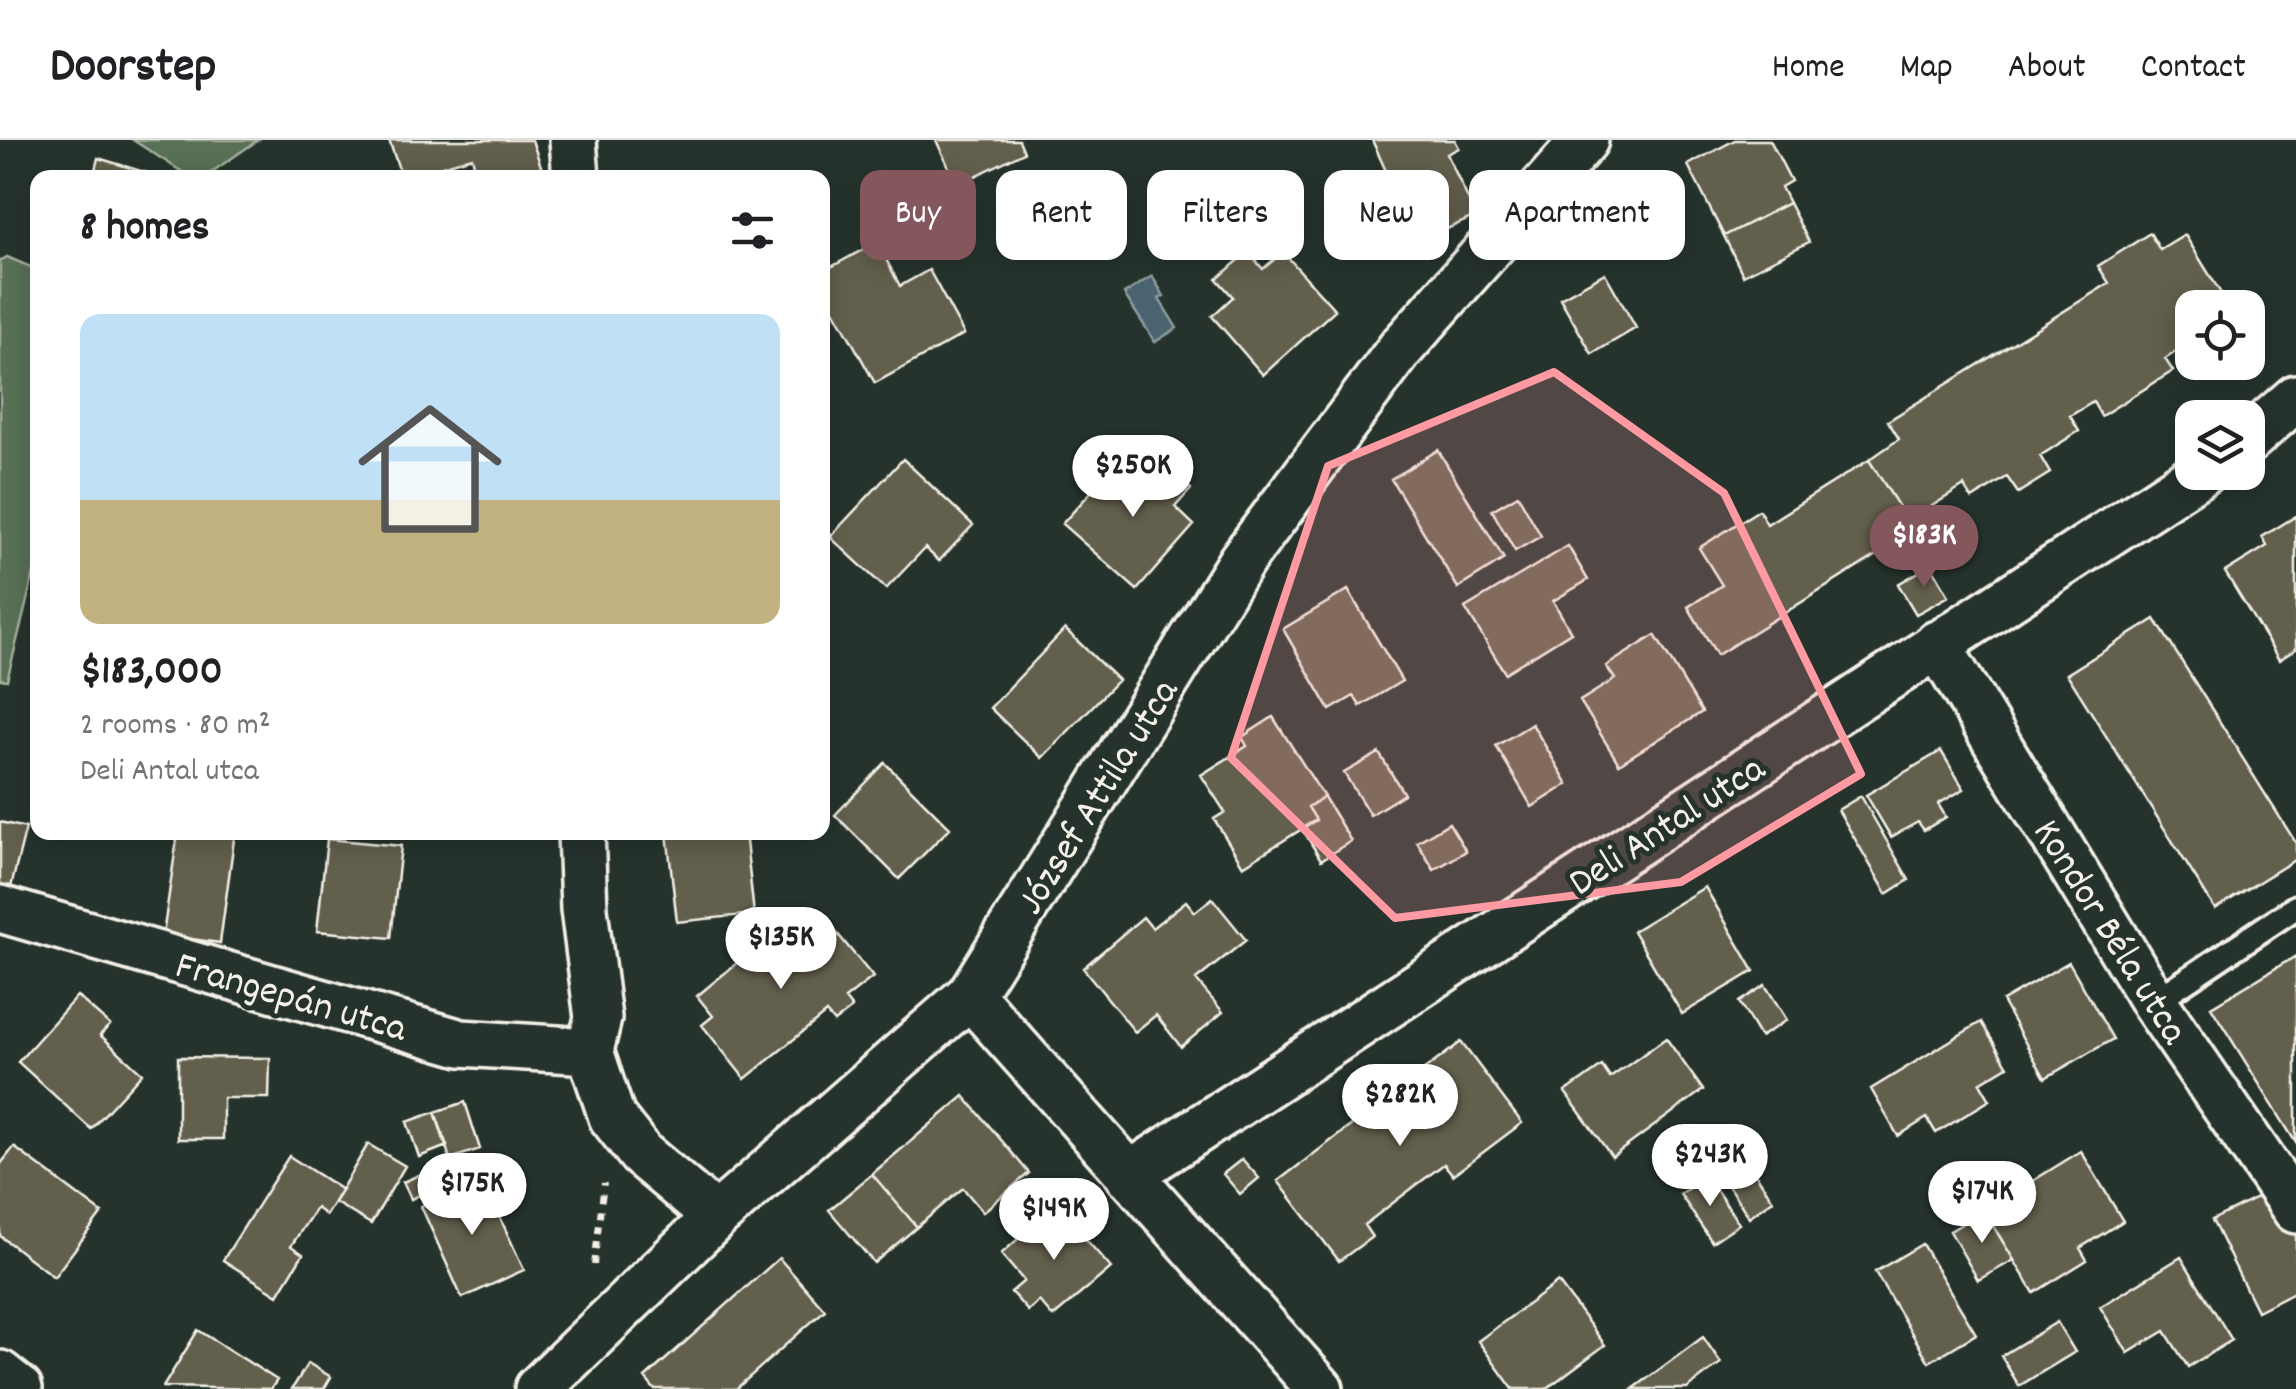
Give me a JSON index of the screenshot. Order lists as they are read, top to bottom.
{
  "streets": {
    "street": [
      "József Attila utca",
      "Deli Antal utca",
      "Kondor Béla utca",
      "Frangepán utca"
    ]
  },
  "crossings": [
    ["Deli Antal utca", "Kondor Béla utca"]
  ],
  "page": {
    "header": "Doorstep",
    "nav": [
      "Home",
      "Map",
      "About",
      "Contact"
    ],
    "chip": [
      "Buy",
      "Rent",
      "Filters",
      "New",
      "Apartment"
    ],
    "heading": "8 homes",
    "list": [
      {
        "name": "$183,000",
        "note": "2 rooms · 80 m² · Deli Antal utca"
      }
    ],
    "price": [
      "$250K",
      "$183K",
      "$135K",
      "$282K",
      "$243K",
      "$175K",
      "$174K",
      "$149K"
    ]
  }
}
